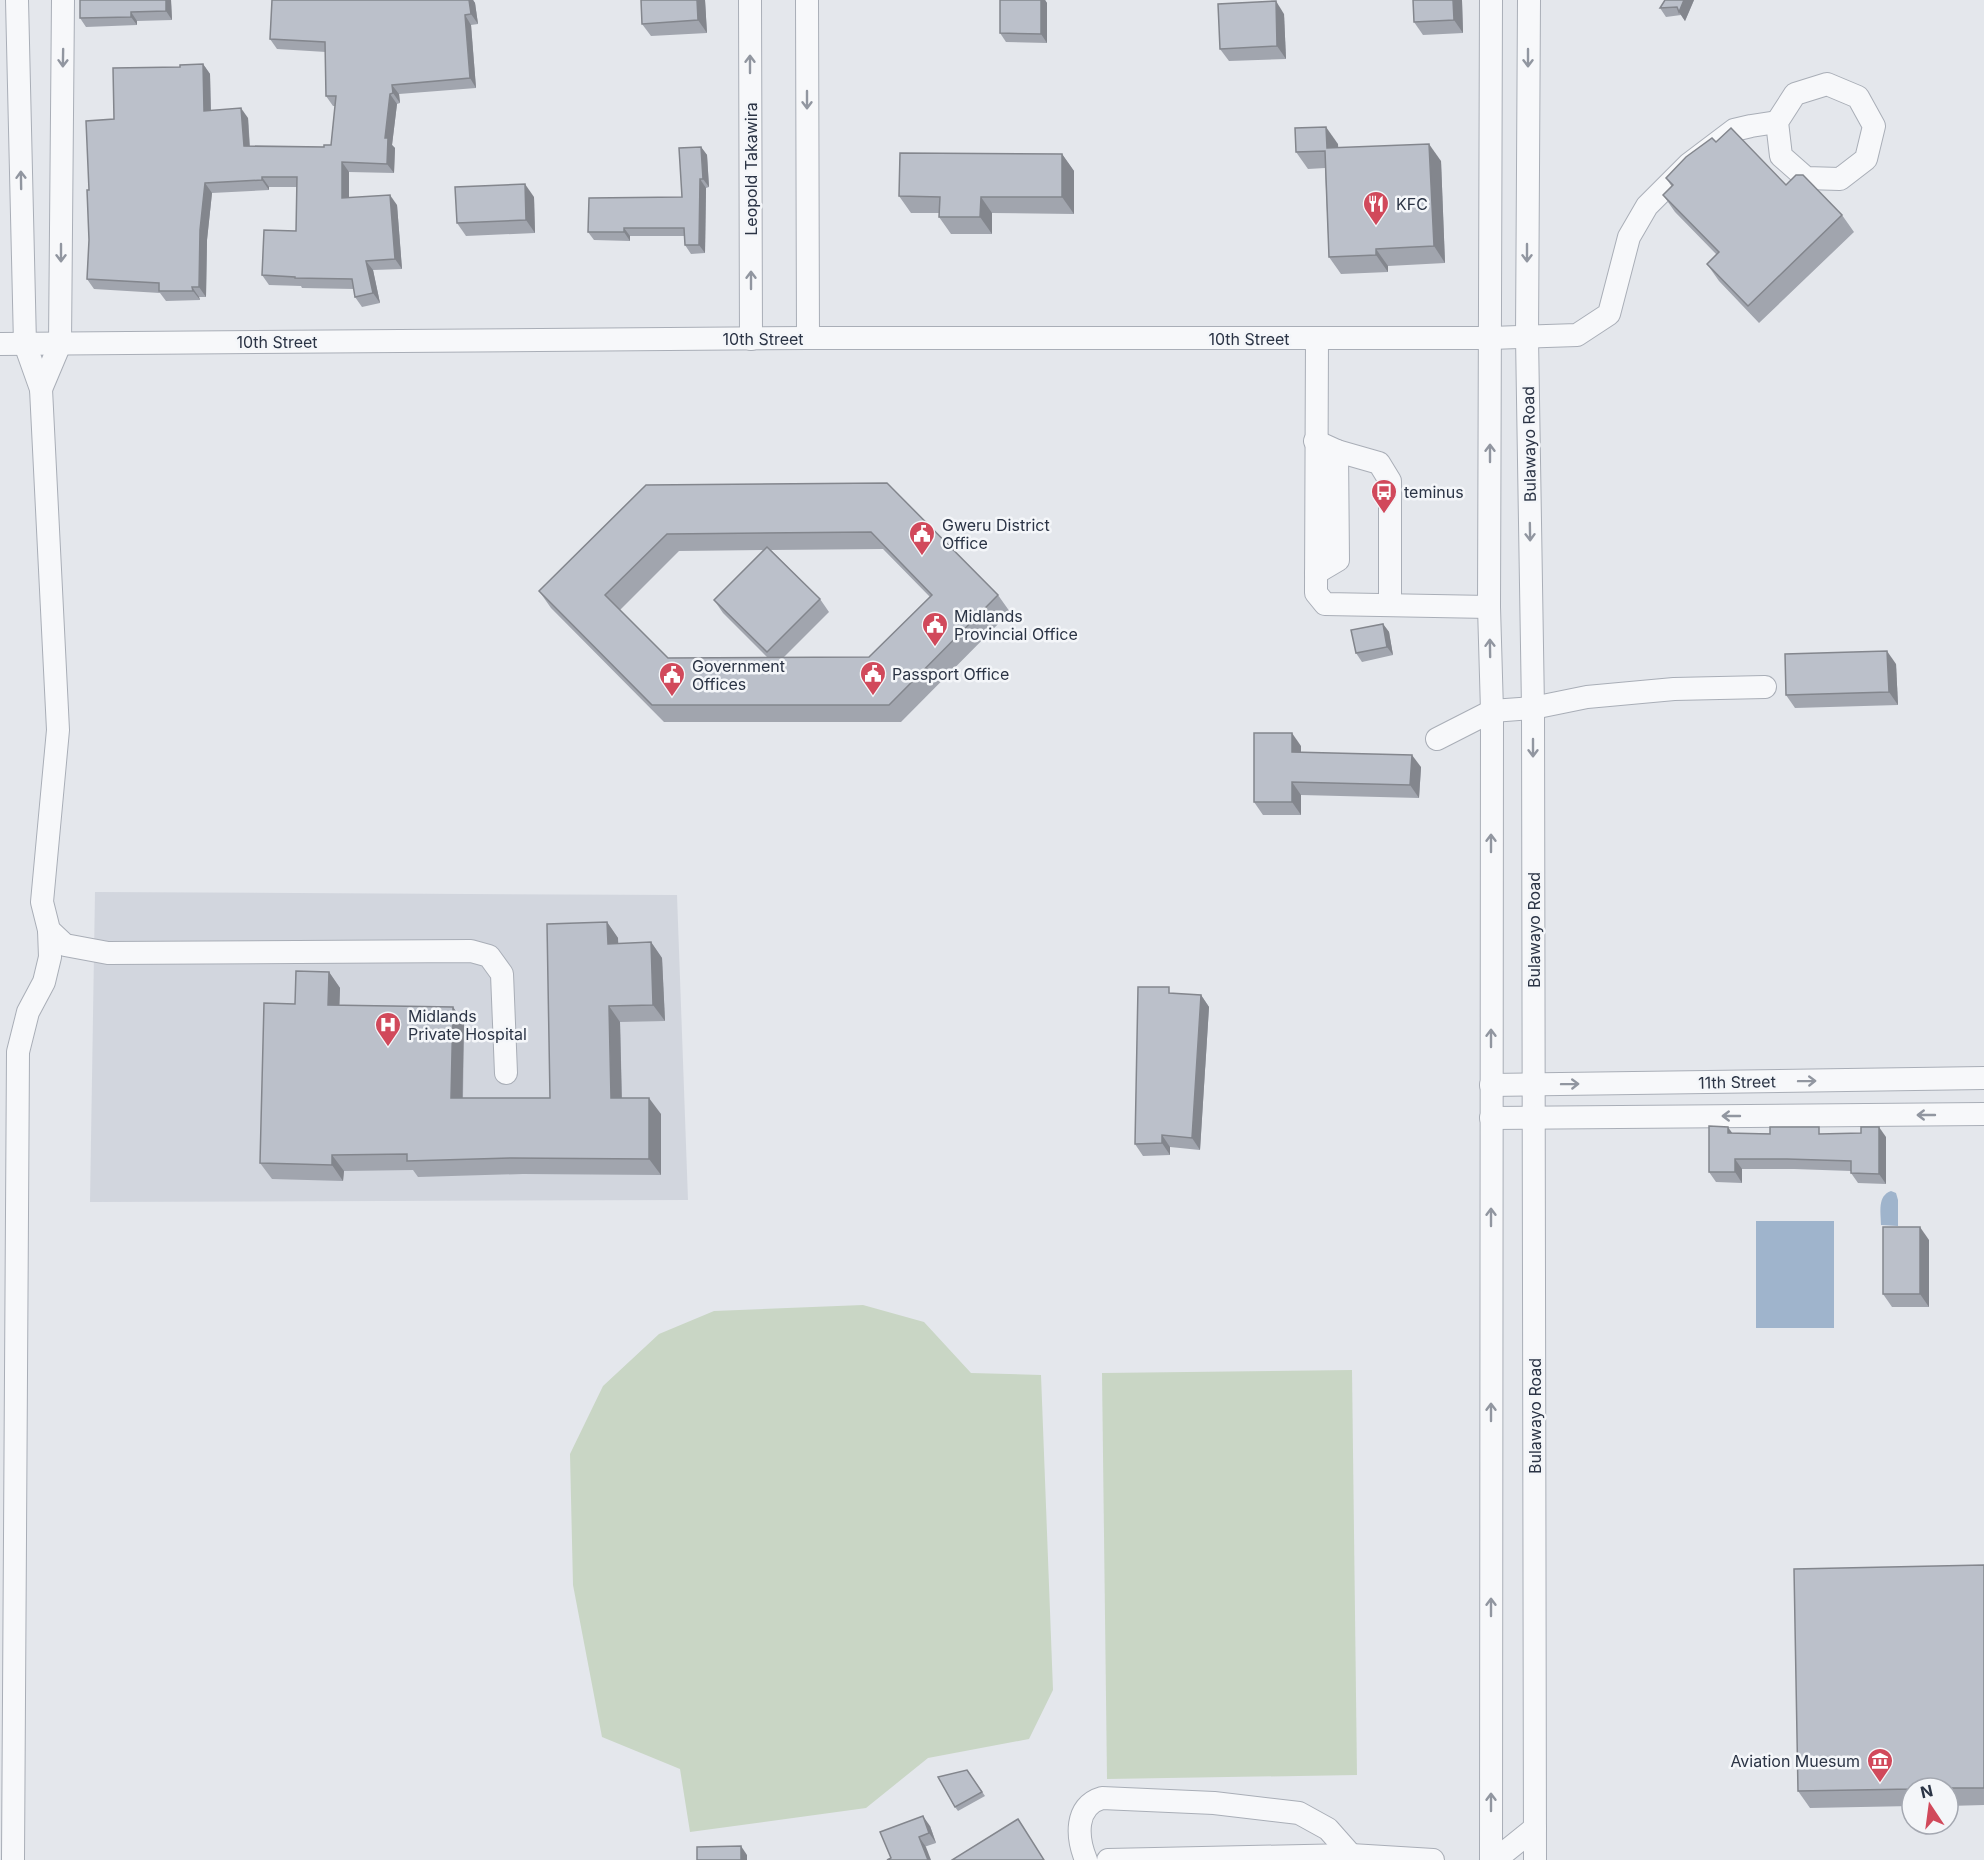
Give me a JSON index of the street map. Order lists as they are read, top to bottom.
{
  "streets": {
    "street": [
      "Leopold Takawira",
      "10th Street",
      "Bulawayo Road",
      "11th Street"
    ]
  },
  "crossings": [
    ["Leopold Takawira", "10th Street"],
    ["10th Street", "Bulawayo Road"],
    ["Bulawayo Road", "11th Street"]
  ],
  "places": {
    "restaurant": ["KFC"],
    "bus stop": ["teminus"],
    "public building": [
      "Gweru District Office",
      "Midlands Provincial Office",
      "Passport Office",
      "Government Offices"
    ],
    "hospital": ["Midlands Private Hospital"],
    "museum": ["Aviation Muesum"]
  },
  "north": "top"
}
